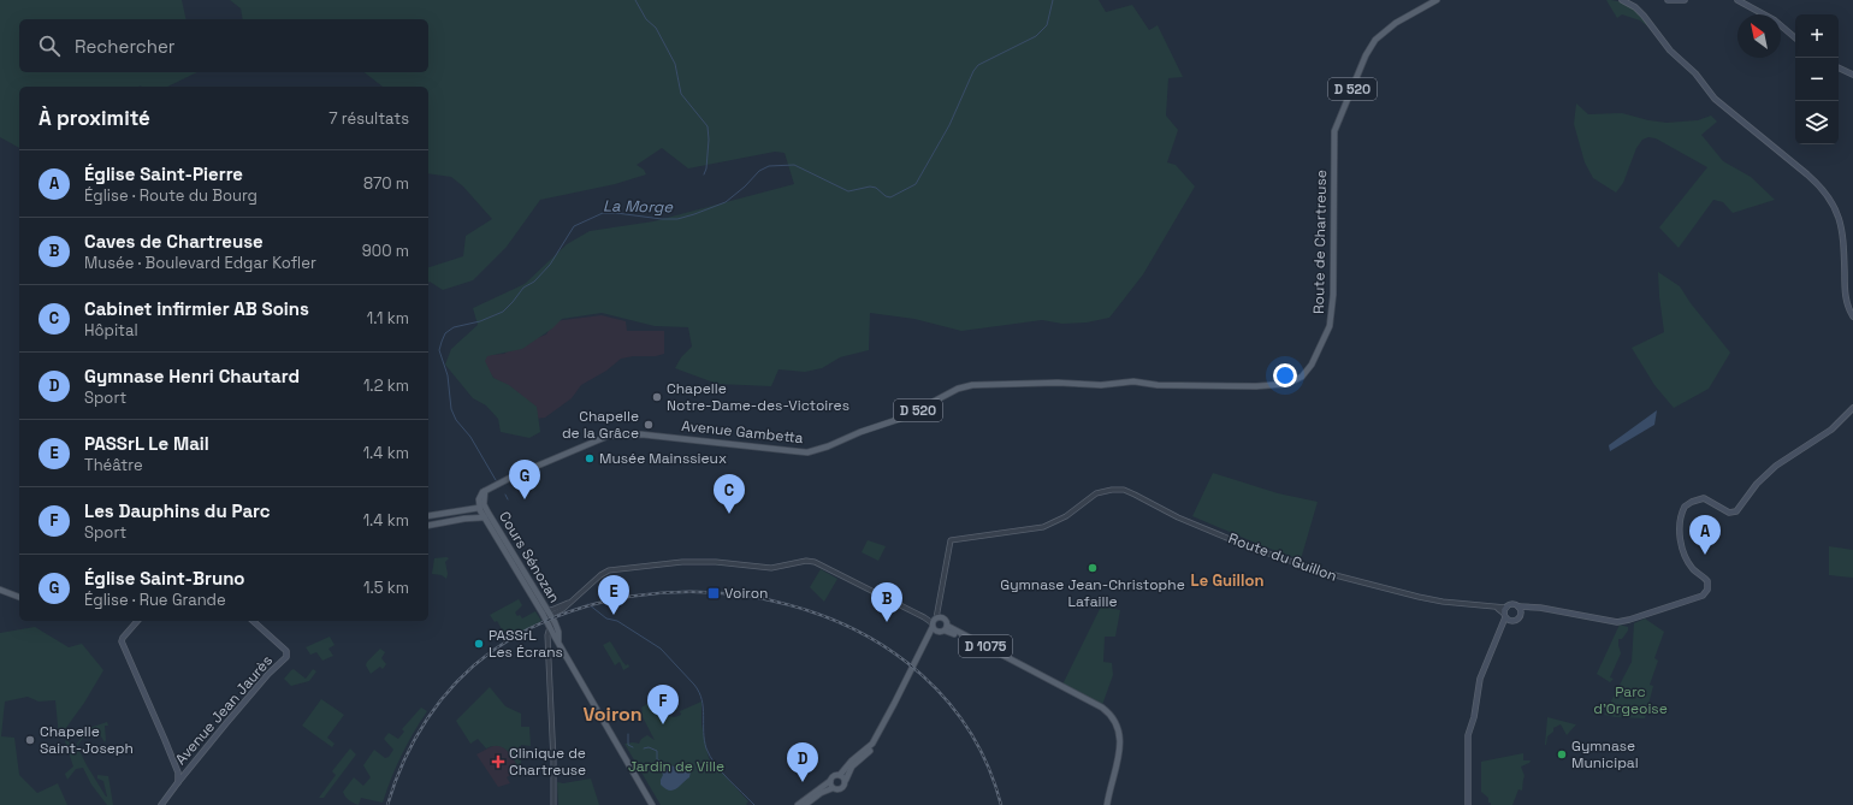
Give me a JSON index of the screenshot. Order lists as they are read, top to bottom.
{
  "streets": {
    "main road": [
      "D 520",
      "Route de Chartreuse",
      "Avenue Gambetta",
      "Cours Sénozan",
      "D 1075",
      "Avenue Jean Jaurès"
    ],
    "street": ["Route du Guillon"]
  },
  "crossings": [
    ["Route de Chartreuse", "Avenue Gambetta"]
  ],
  "districts": ["Le Guillon", "Voiron"],
  "water": ["La Morge"],
  "parks": ["Parc d'Orgeoise", "Jardin de Ville"],
  "places": {
    "other": [
      "Chapelle Notre-Dame-des-Victoires",
      "Chapelle de la Grâce",
      "Musée Mainssieux",
      "Gymnase Jean-Christophe Lafaille",
      "PASSrL Les Écrans",
      "Chapelle Saint-Joseph",
      "Gymnase Municipal"
    ],
    "transit": ["Voiron"],
    "health": ["Clinique de Chartreuse"]
  },
  "north": "top left",
  "page": {
    "map_buttons": ["+", "−"],
    "search": "Rechercher",
    "heading": ["À proximité", "7 résultats"],
    "list": [
      {
        "mark": "A",
        "name": "Église Saint-Pierre",
        "note": "Église · Route du Bourg",
        "value": "870 m"
      },
      {
        "mark": "B",
        "name": "Caves de Chartreuse",
        "note": "Musée · Boulevard Edgar Kofler",
        "value": "900 m"
      },
      {
        "mark": "C",
        "name": "Cabinet infirmier AB Soins",
        "note": "Hôpital",
        "value": "1.1 km"
      },
      {
        "mark": "D",
        "name": "Gymnase Henri Chautard",
        "note": "Sport",
        "value": "1.2 km"
      },
      {
        "mark": "E",
        "name": "PASSrL Le Mail",
        "note": "Théâtre",
        "value": "1.4 km"
      },
      {
        "mark": "F",
        "name": "Les Dauphins du Parc",
        "note": "Sport",
        "value": "1.4 km"
      },
      {
        "mark": "G",
        "name": "Église Saint-Bruno",
        "note": "Église · Rue Grande",
        "value": "1.5 km"
      }
    ],
    "pins": [
      "G",
      "C",
      "A",
      "E",
      "B",
      "F",
      "D"
    ]
  }
}
